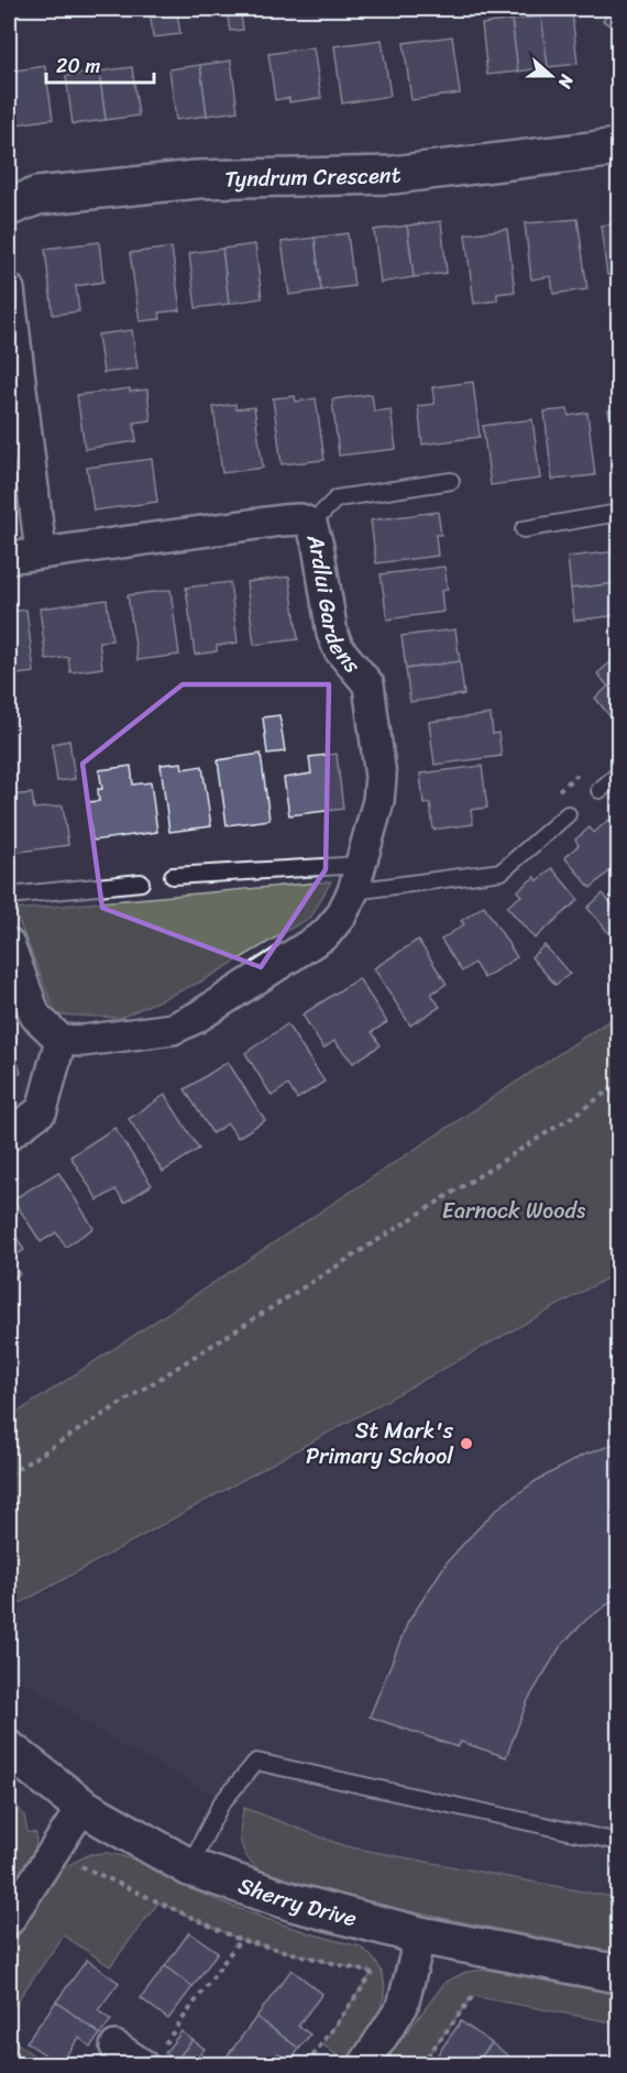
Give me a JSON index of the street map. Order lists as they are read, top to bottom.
{
  "streets": {
    "street": ["Tyndrum Crescent", "Ardlui Gardens", "Sherry Drive"]
  },
  "parks": ["Earnock Woods"],
  "places": ["St Mark's Primary School"],
  "scale_bar": "20 m",
  "north": "right"
}
